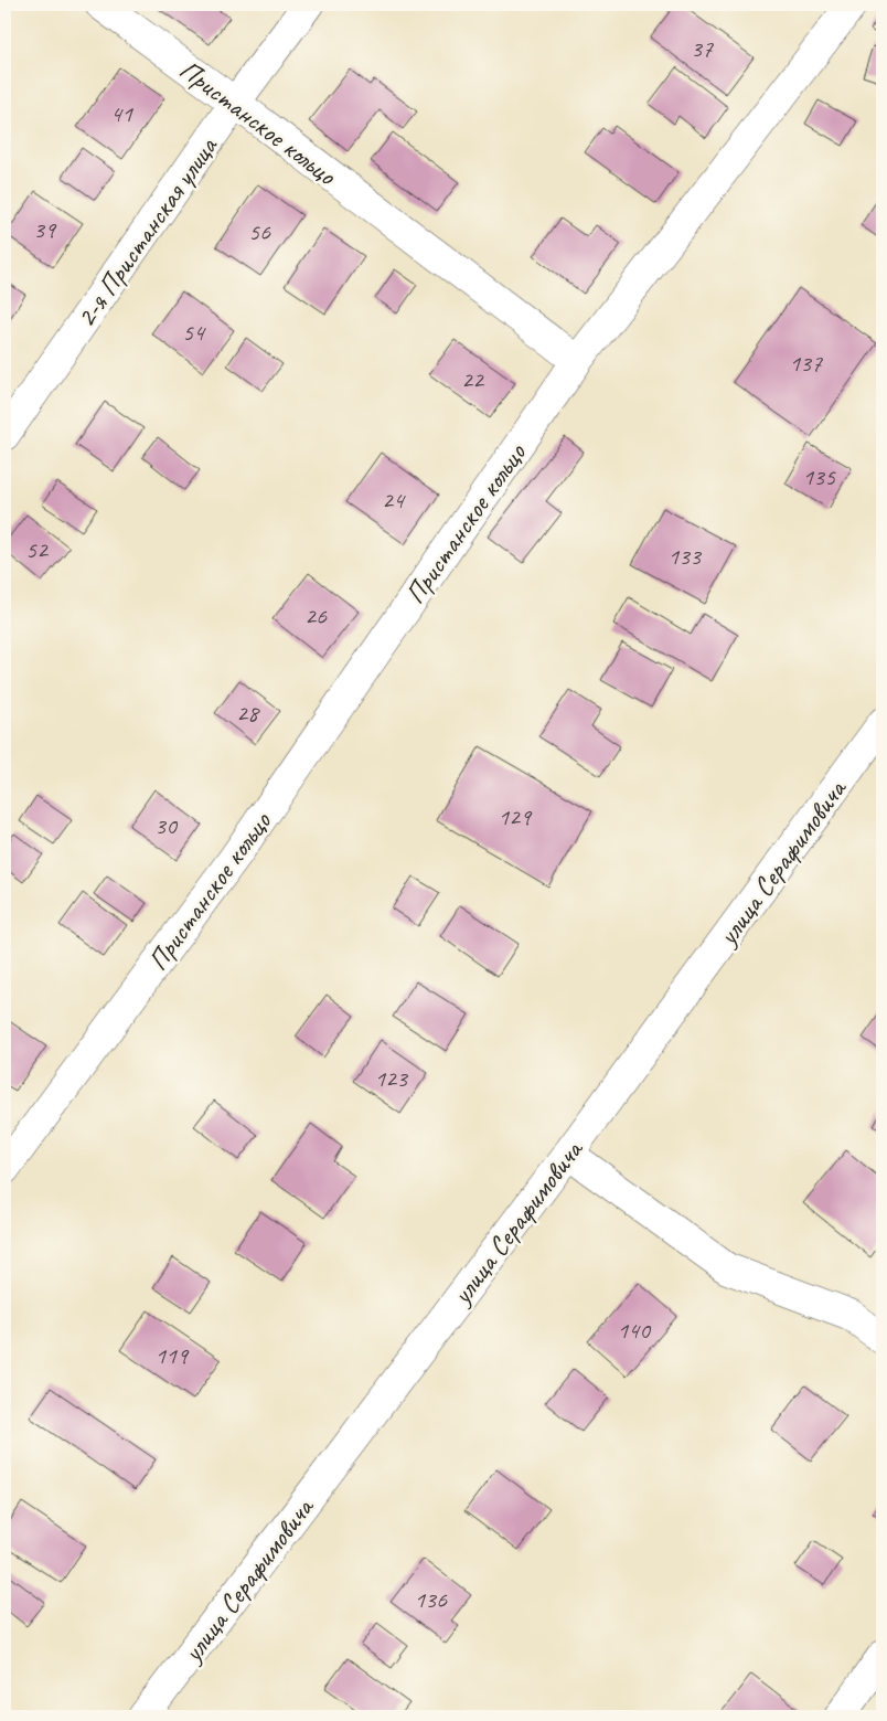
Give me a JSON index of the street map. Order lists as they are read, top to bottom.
{
  "streets": {
    "street": ["Пристанское кольцо", "2-я Пристанская улица", "улица Серафимовича"]
  },
  "crossings": [
    ["Пристанское кольцо", "2-я Пристанская улица"]
  ],
  "house_numbers": [
    "37",
    "41",
    "39",
    "56",
    "54",
    "137",
    "22",
    "135",
    "24",
    "52",
    "133",
    "26",
    "28",
    "129",
    "30",
    "123",
    "140",
    "119",
    "136"
  ]
}
